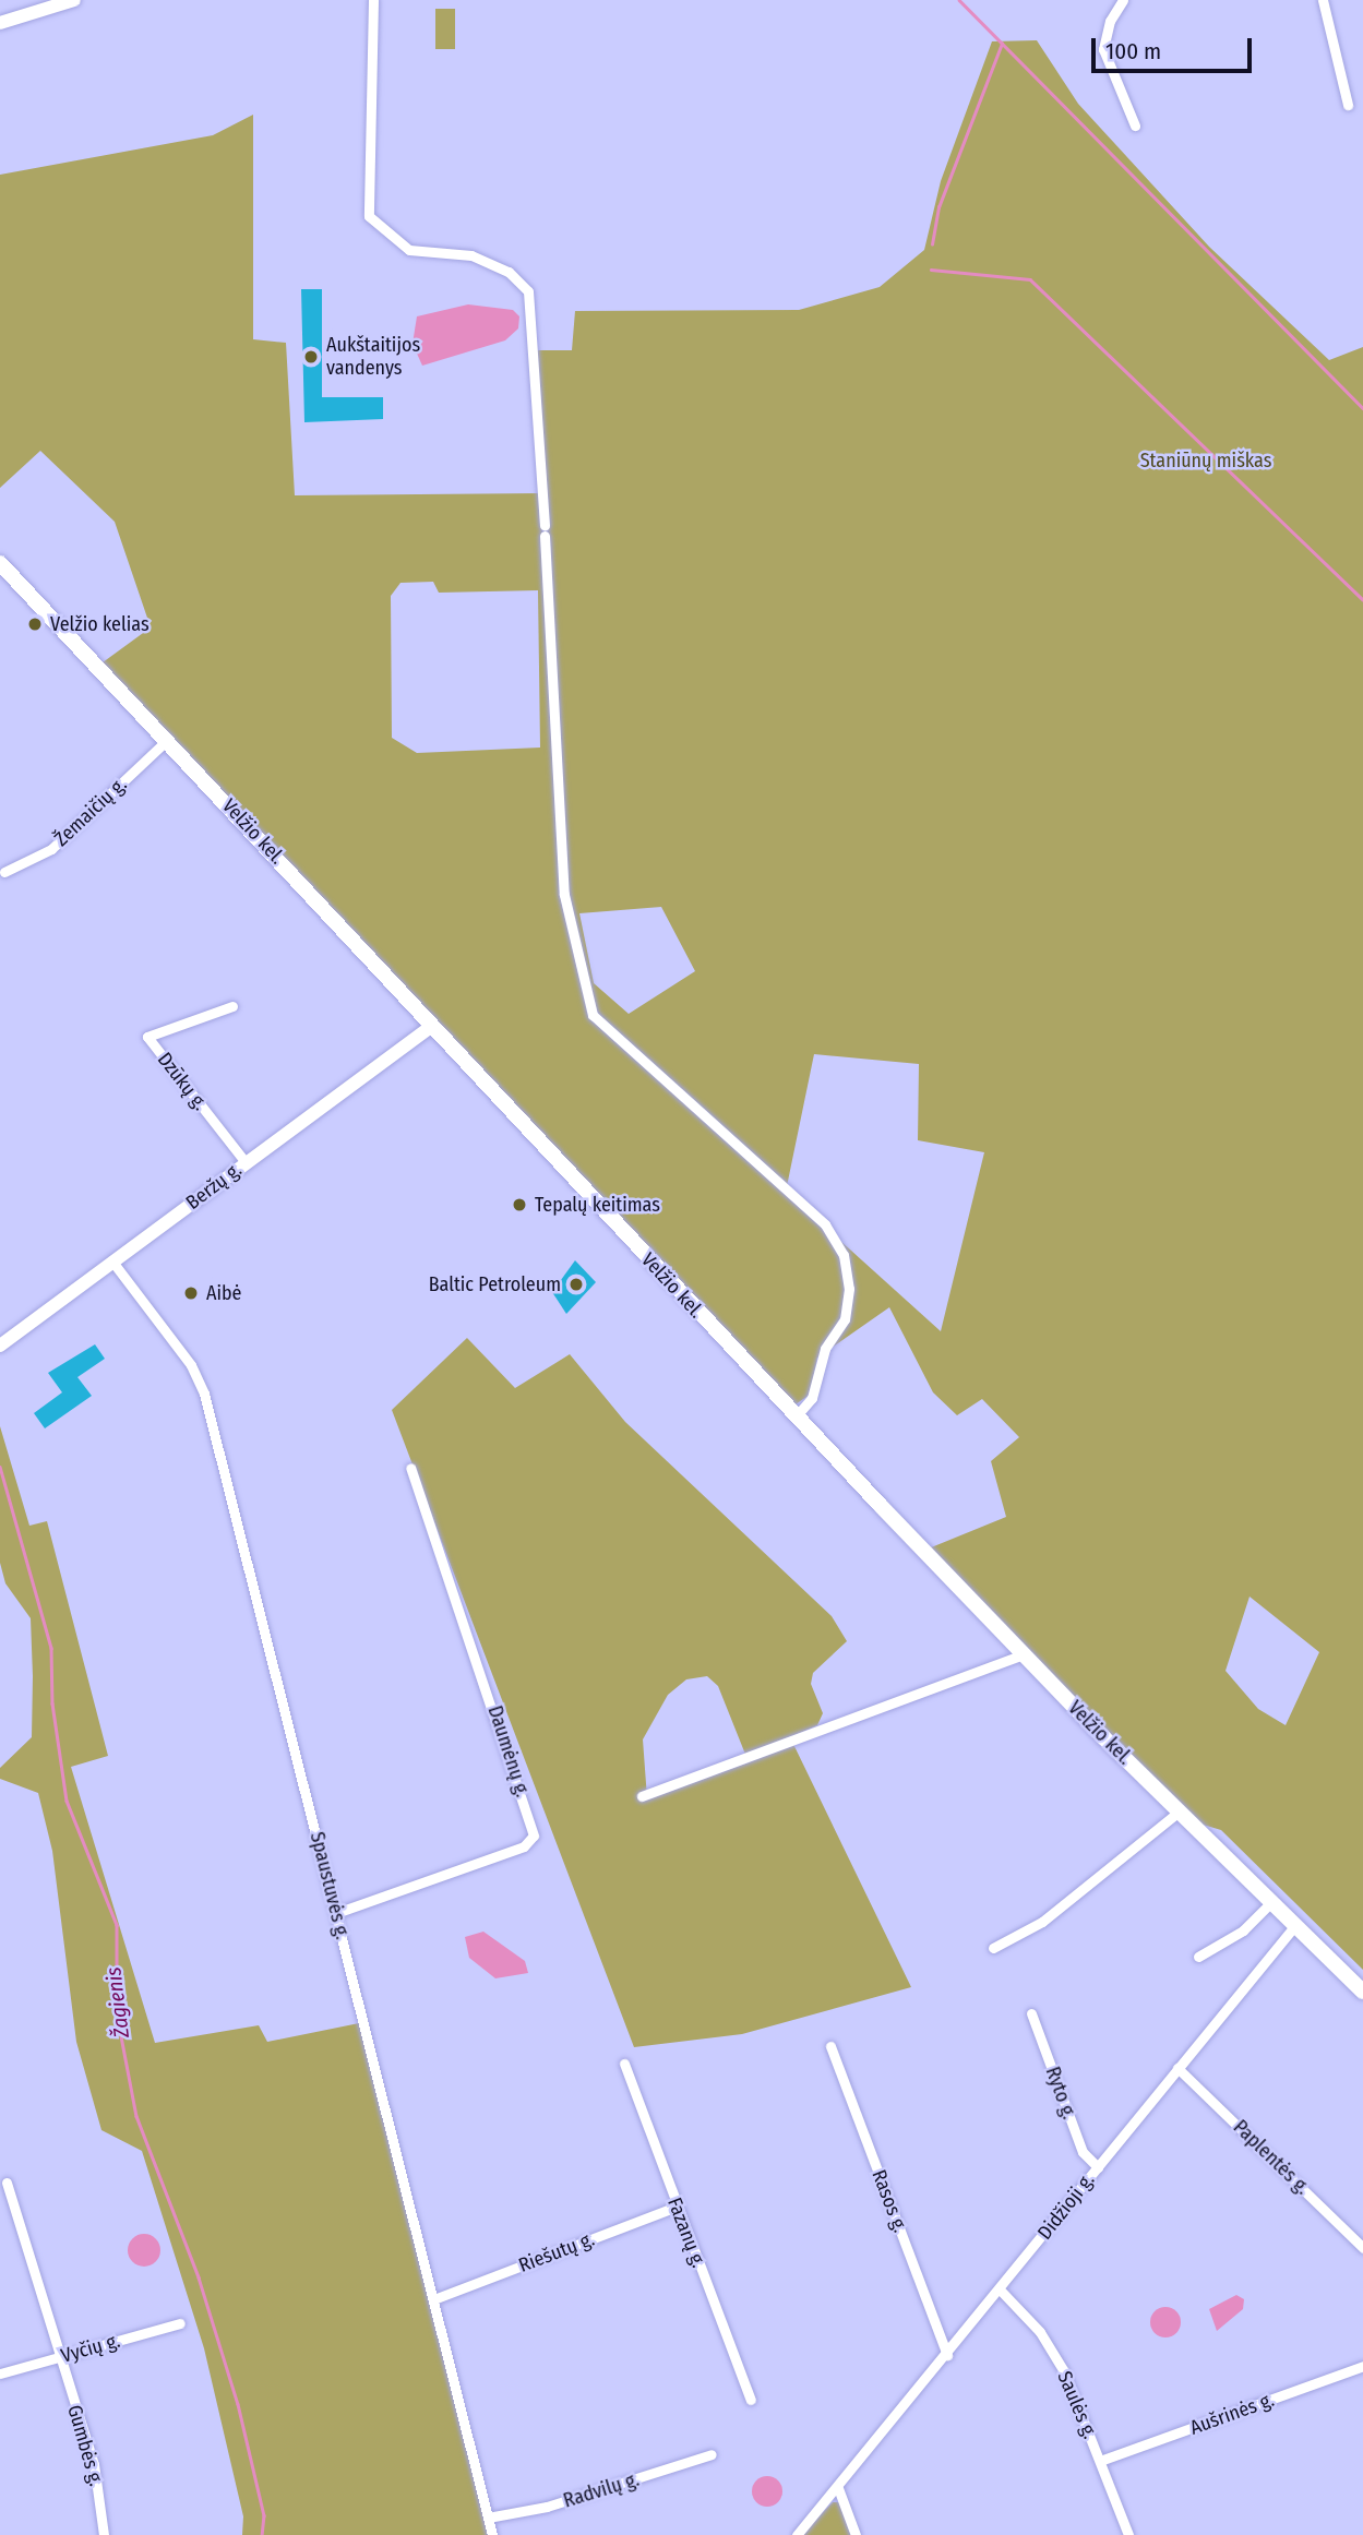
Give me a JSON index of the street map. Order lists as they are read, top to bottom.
{
  "streets": {
    "main road": ["Velžio kel.", "Beržų g."],
    "street": [
      "Žemaičių g.",
      "Dzūkų g.",
      "Daumėnų g.",
      "Spaustuvės g.",
      "Ryto g.",
      "Paplentės g.",
      "Rasos g.",
      "Didžioji g.",
      "Fazanų g.",
      "Riešutų g.",
      "Vyčių g.",
      "Saulės g.",
      "Aušrinės g.",
      "Gumbės g.",
      "Radvilų g."
    ]
  },
  "crossings": [
    ["Žemaičių g.", "Velžio kel."],
    ["Velžio kel.", "Beržų g."],
    ["Velžio kel.", "Didžioji g."],
    ["Dzūkų g.", "Beržų g."],
    ["Beržų g.", "Spaustuvės g."],
    ["Daumėnų g.", "Spaustuvės g."],
    ["Spaustuvės g.", "Riešutų g."],
    ["Spaustuvės g.", "Radvilų g."],
    ["Ryto g.", "Didžioji g."],
    ["Paplentės g.", "Didžioji g."],
    ["Rasos g.", "Didžioji g."],
    ["Didžioji g.", "Saulės g."],
    ["Fazanų g.", "Riešutų g."],
    ["Vyčių g.", "Gumbės g."],
    ["Saulės g.", "Aušrinės g."]
  ],
  "water": ["Žagienis"],
  "parks": ["Staniūnų miškas"],
  "places": [
    "Aukštaitijos vandenys",
    "Velžio kelias",
    "Tepalų keitimas",
    "Baltic Petroleum",
    "Aibė"
  ],
  "scale_bar": "100 m"
}
